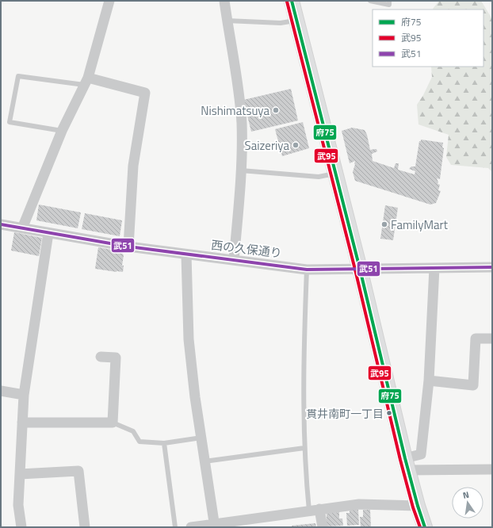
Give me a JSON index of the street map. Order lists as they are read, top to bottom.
{
  "streets": {
    "street": ["西の久保通り"]
  },
  "places": [
    "Nishimatsuya",
    "Saizeriya",
    "FamilyMart",
    "貫井南町一丁目"
  ],
  "lines": ["transit line 府75", "transit line 武95", "transit line 武51"],
  "legend": ["府75", "武95", "武51"],
  "north": "top"
}
